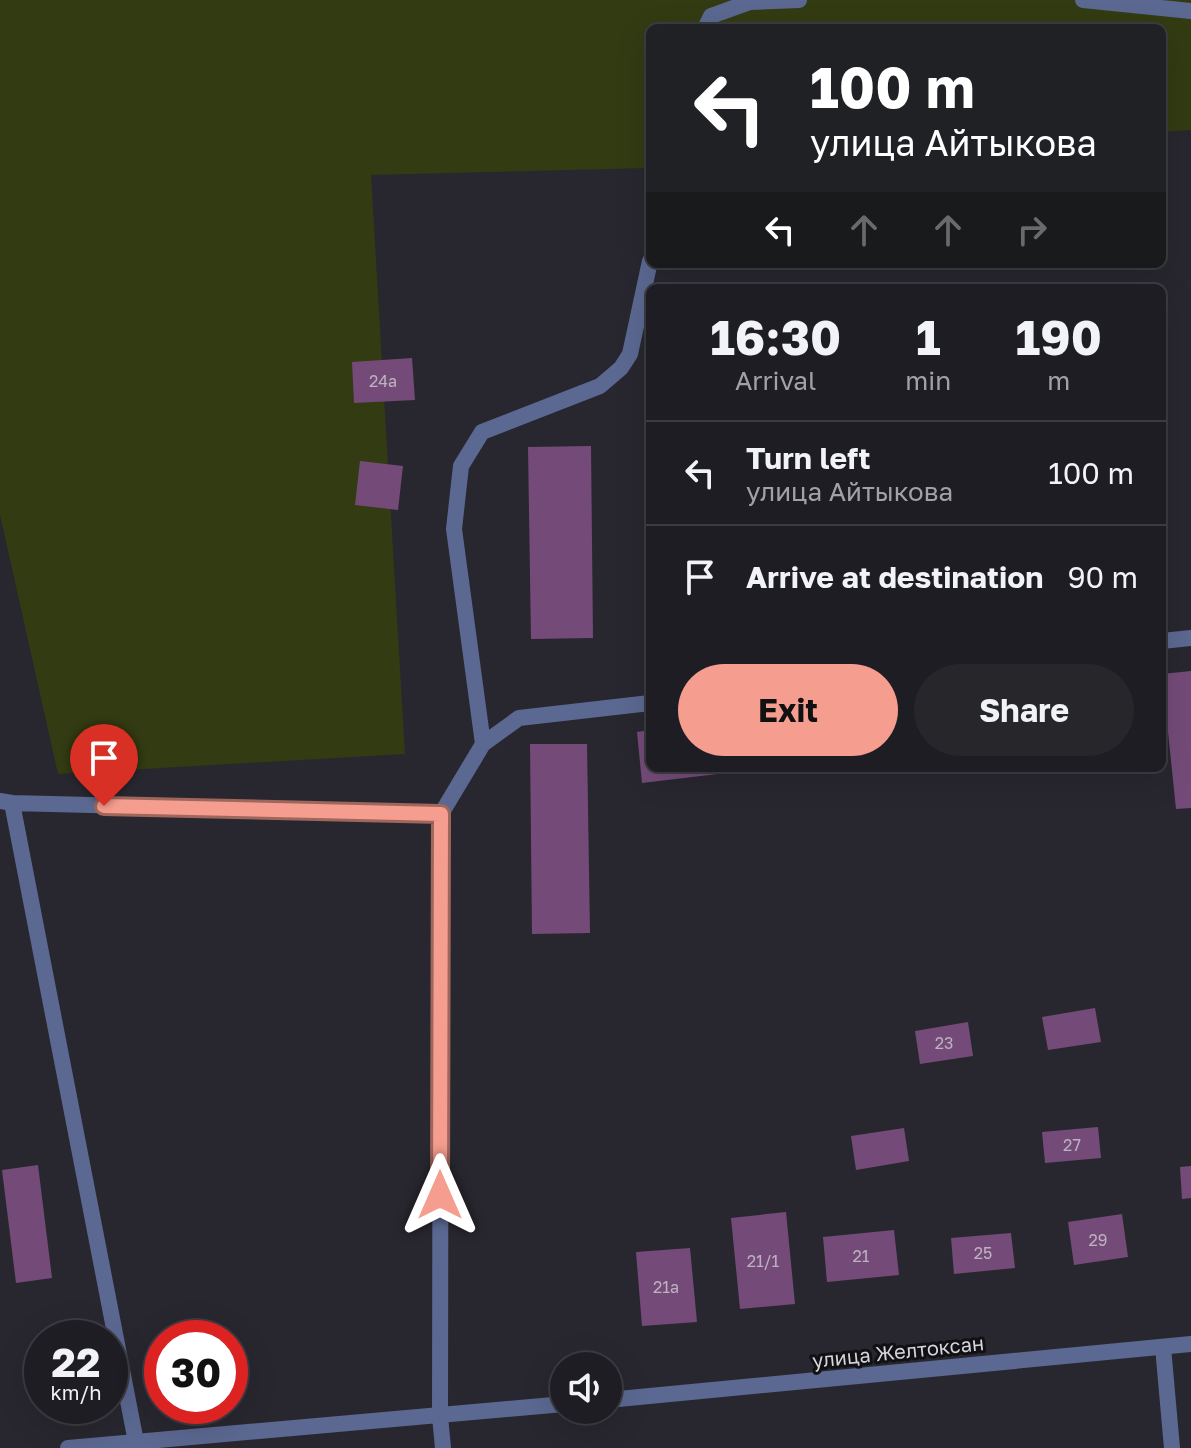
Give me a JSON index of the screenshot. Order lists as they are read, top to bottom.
{
  "streets": {
    "street": ["улица Желтоксан"]
  },
  "house_numbers": [
    "24а",
    "23",
    "27",
    "29",
    "25",
    "21",
    "21/1",
    "21а"
  ],
  "page": {
    "turn": ["100 m", "улица Айтыкова"],
    "eta": [
      "16:30",
      "Arrival",
      "1",
      "min",
      "190",
      "m"
    ],
    "list": [
      {
        "name": "Turn left",
        "note": "улица Айтыкова",
        "value": "100 m"
      },
      {
        "name": "Arrive at destination",
        "value": "90 m"
      }
    ],
    "buttons": ["Exit", "Share"],
    "speed": "22 km/h",
    "limit": "30"
  }
}
